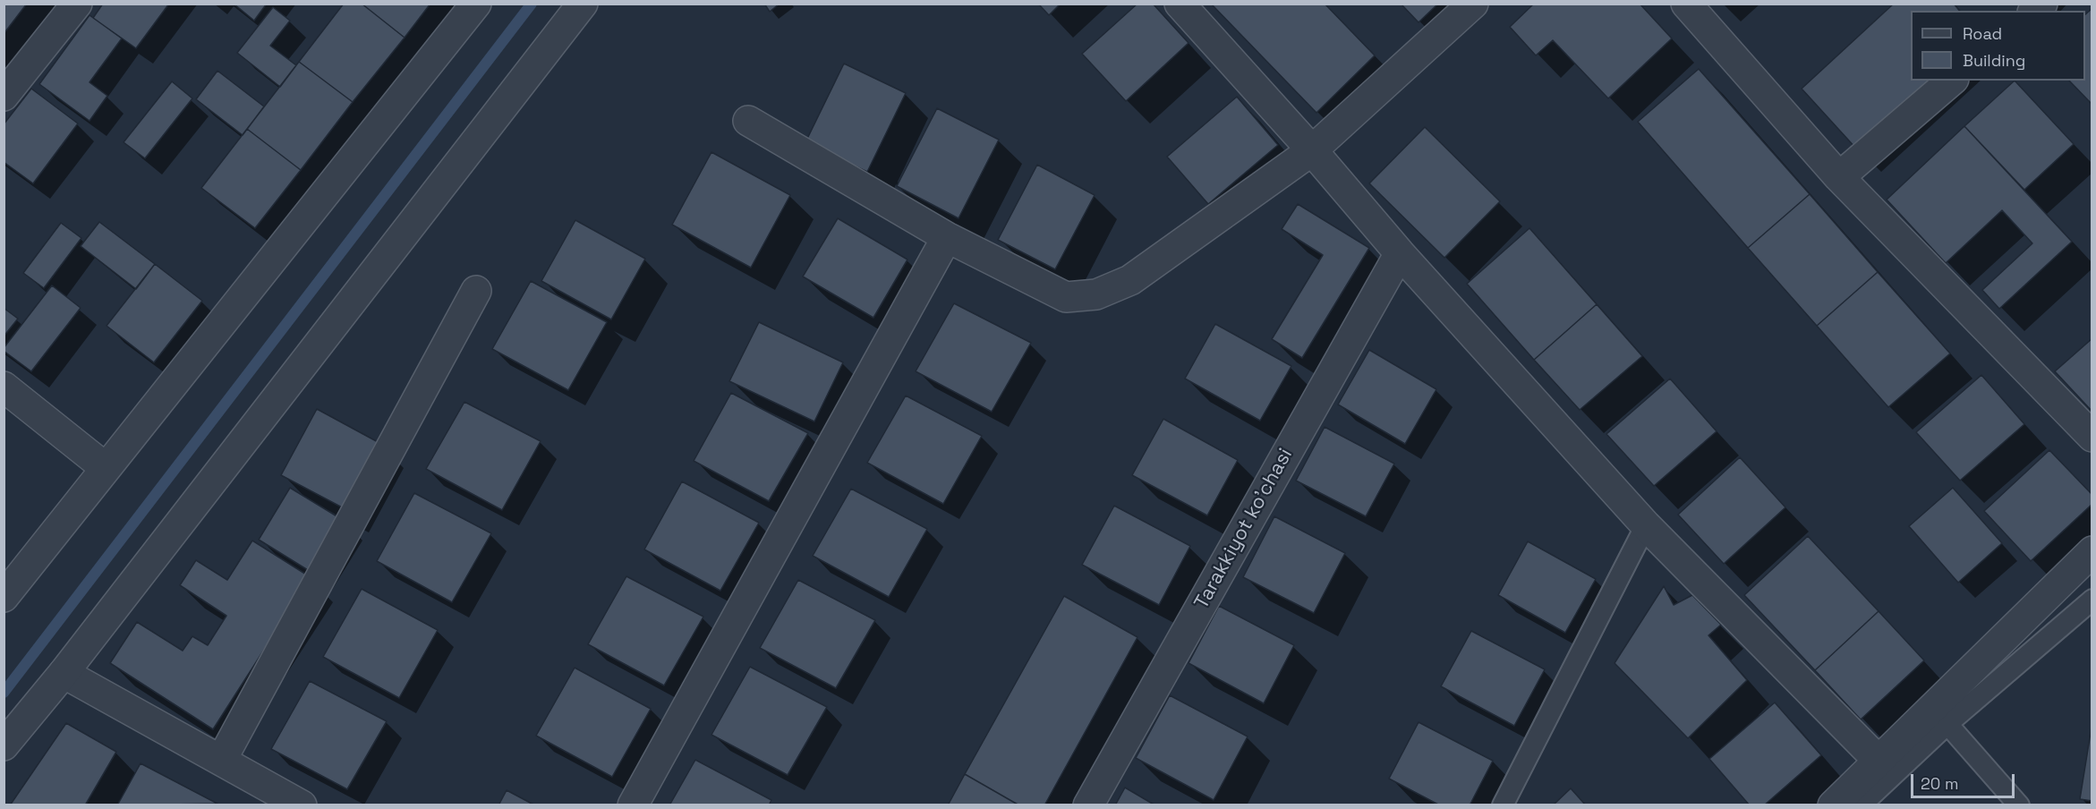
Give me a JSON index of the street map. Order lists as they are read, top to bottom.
{
  "streets": {
    "street": ["Tarakkiyot ko'chasi"]
  },
  "legend": ["Road", "Building"],
  "scale_bar": "20 m"
}
